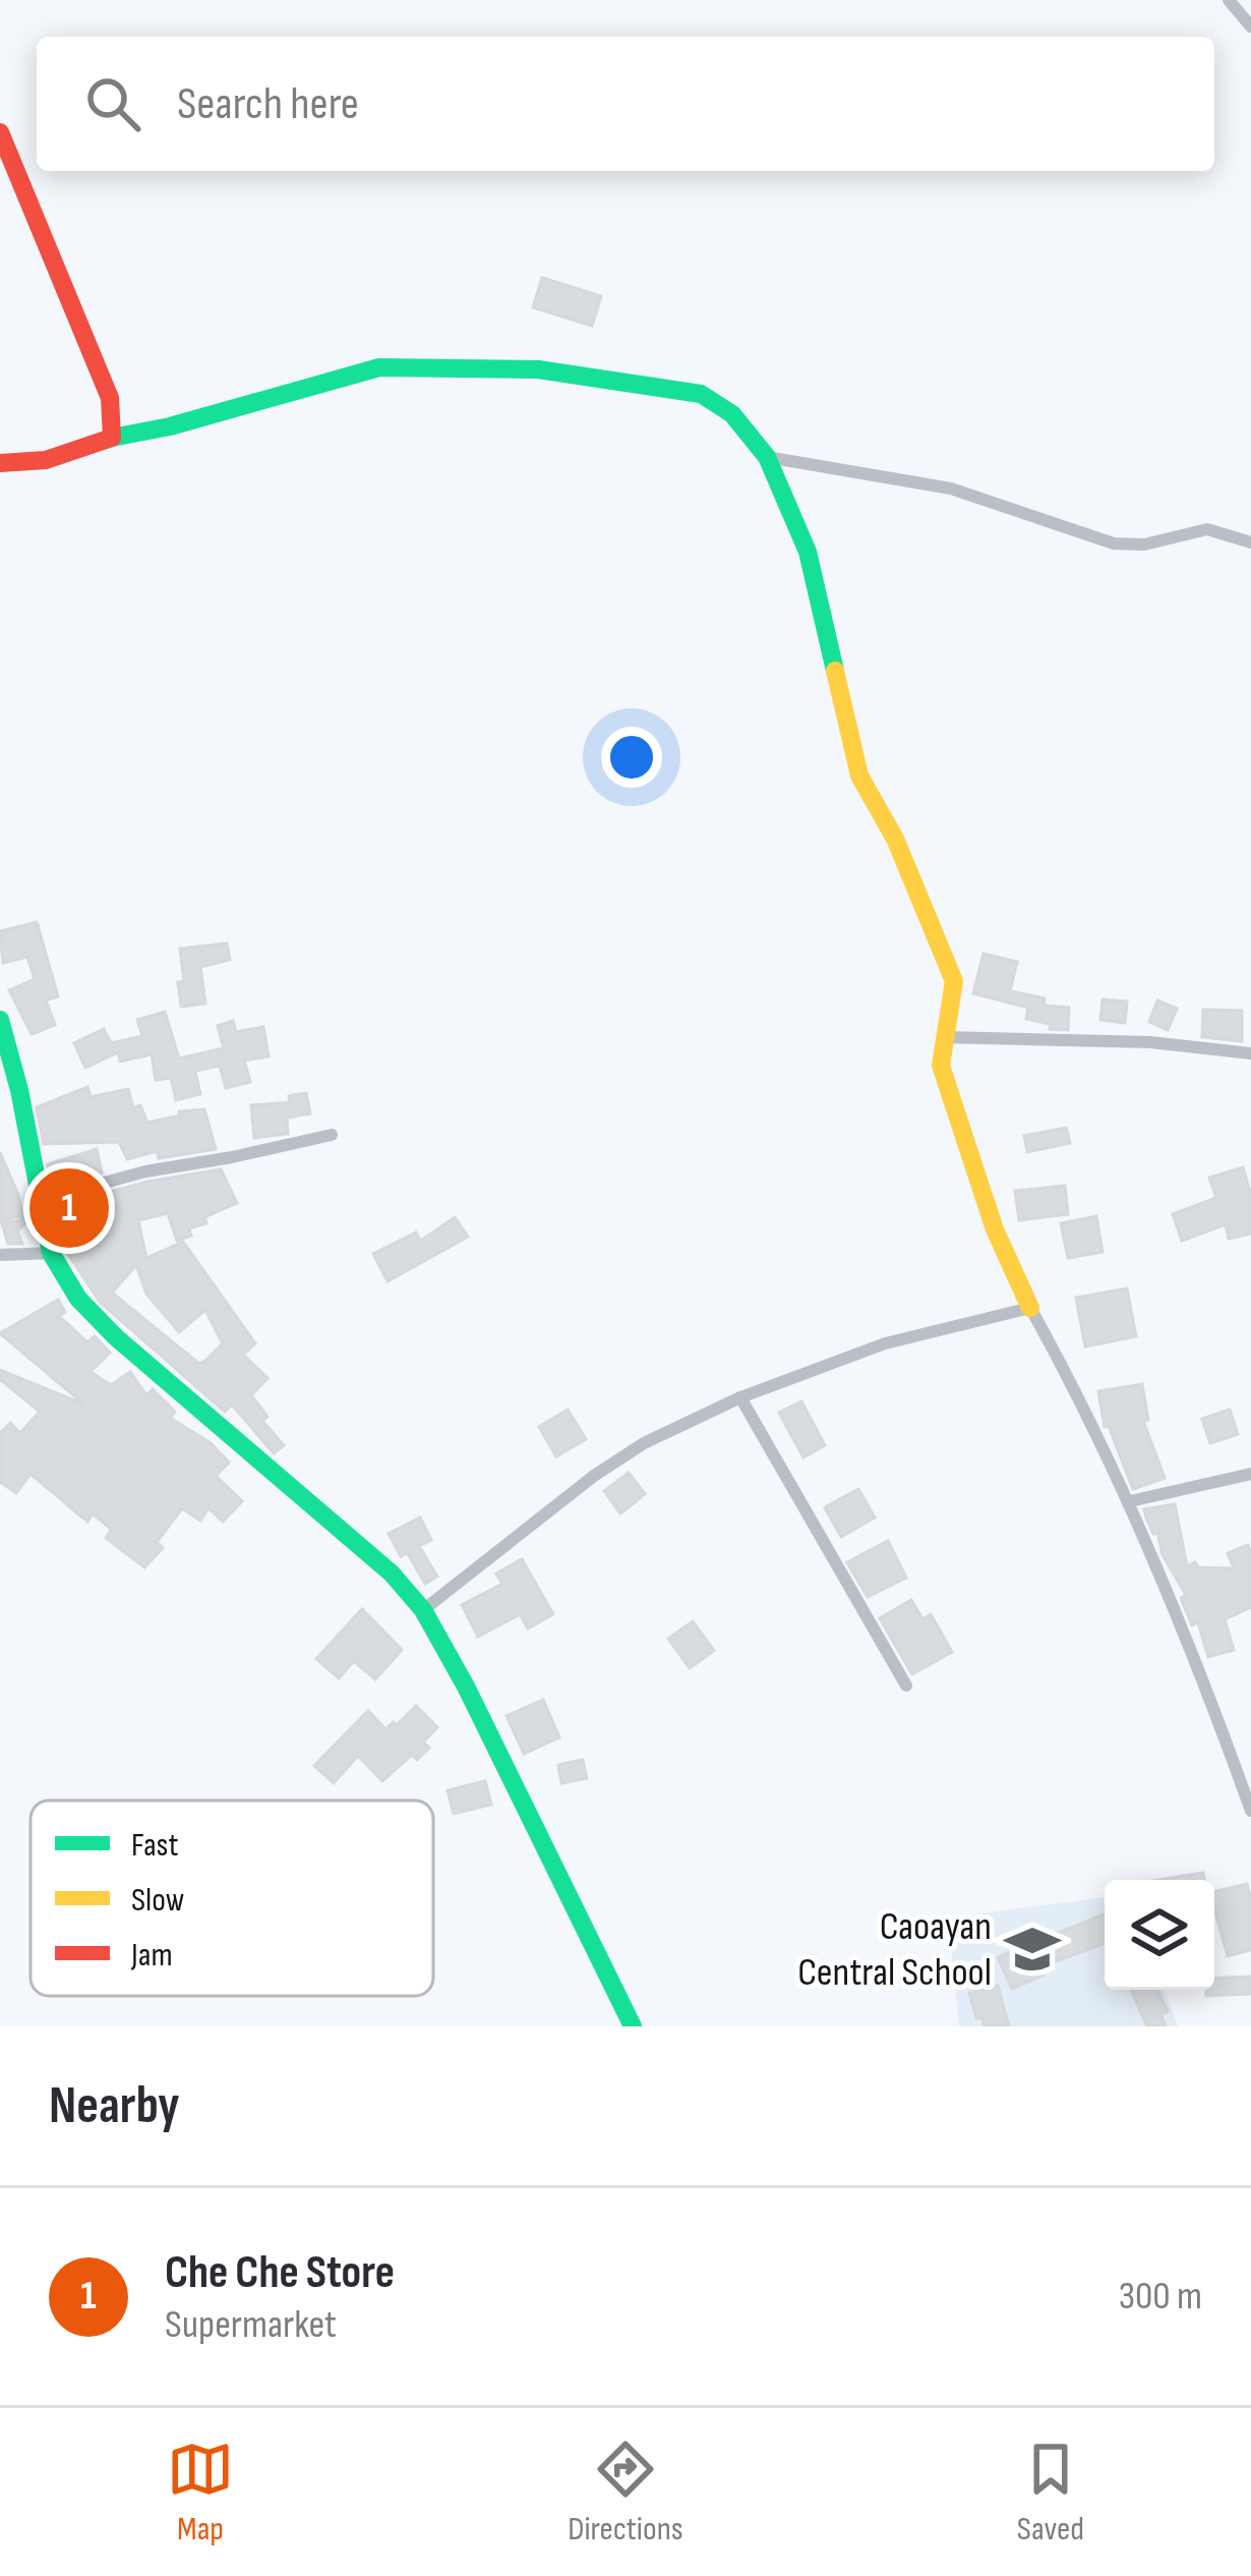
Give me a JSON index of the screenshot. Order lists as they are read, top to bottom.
{
  "places": {
    "school or university": ["Caoayan Central School"]
  },
  "legend": ["Fast", "Slow", "Jam"],
  "page": {
    "search": "Search here",
    "pins": "1",
    "heading": "Nearby",
    "list": [
      {
        "mark": "1",
        "name": "Che Che Store",
        "note": "Supermarket",
        "value": "300 m"
      }
    ],
    "nav": ["Map", "Directions", "Saved"]
  }
}
